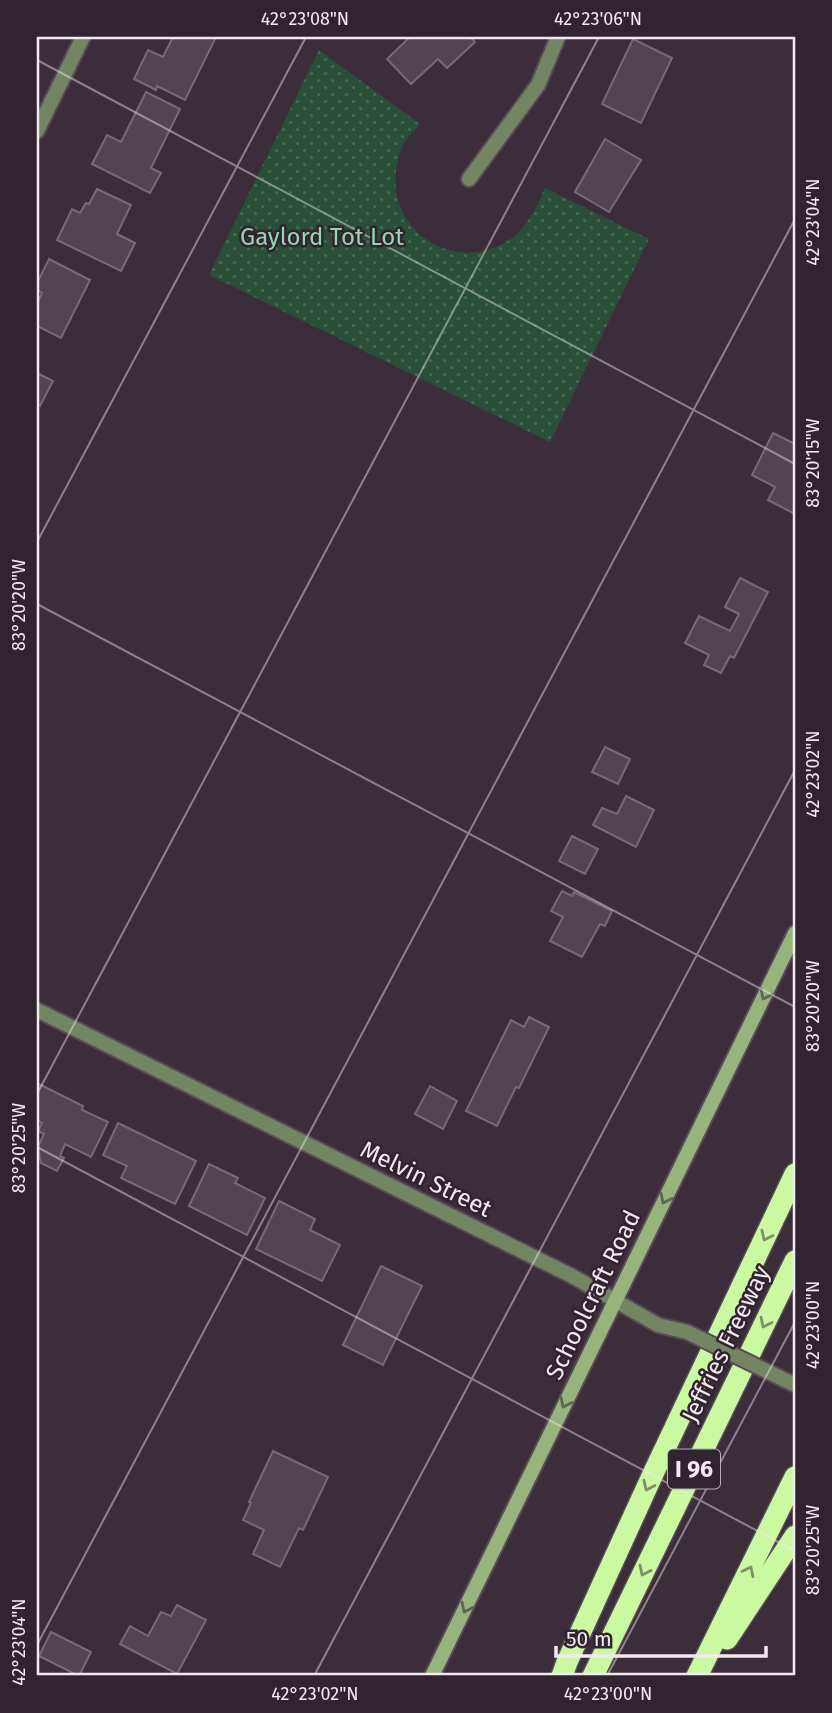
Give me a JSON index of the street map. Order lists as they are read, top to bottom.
{
  "streets": {
    "highway": ["Jeffries Freeway", "I 96"],
    "main road": ["Schoolcraft Road"],
    "street": ["Melvin Street"]
  },
  "crossings": [
    ["Melvin Street", "Schoolcraft Road"]
  ],
  "one_way": ["Schoolcraft Road"],
  "parks": ["Gaylord Tot Lot"],
  "scale_bar": "50 m",
  "coordinates": [
    "42°23'08\"N",
    "42°23'06\"N",
    "42°23'04\"N",
    "83°20'15\"W",
    "83°20'20\"W",
    "42°23'02\"N",
    "83°20'25\"W",
    "42°23'00\"N"
  ]
}
